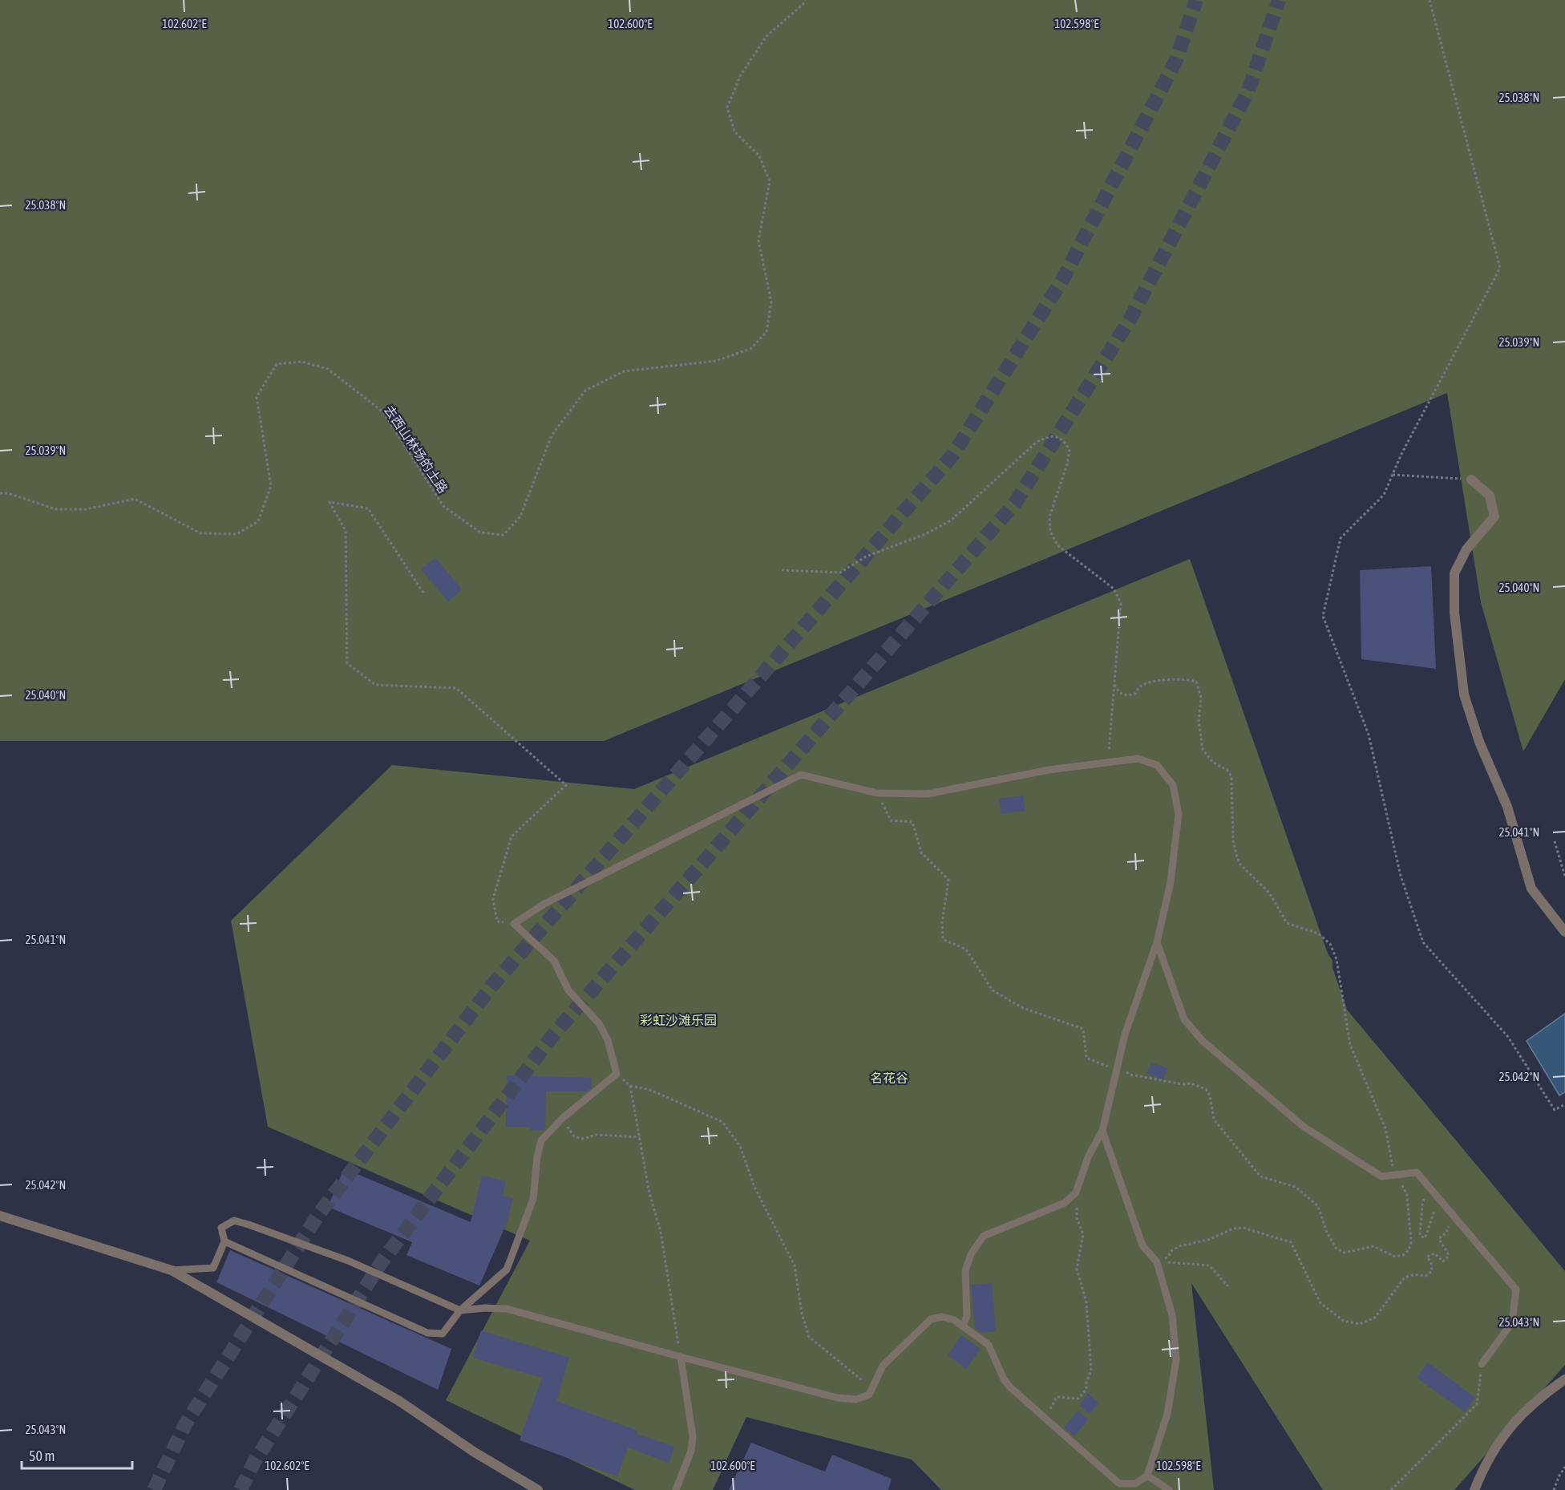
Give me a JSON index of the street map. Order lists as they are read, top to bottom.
{
  "streets": {
    "path": ["去西山林场的土路"]
  },
  "parks": ["彩虹沙滩乐园", "名花谷"],
  "scale_bar": "50 m",
  "coordinates": [
    "102.602°E",
    "102.600°E",
    "102.598°E",
    "25.038°N",
    "25.039°N",
    "25.040°N",
    "25.041°N",
    "25.042°N",
    "25.043°N"
  ]
}
